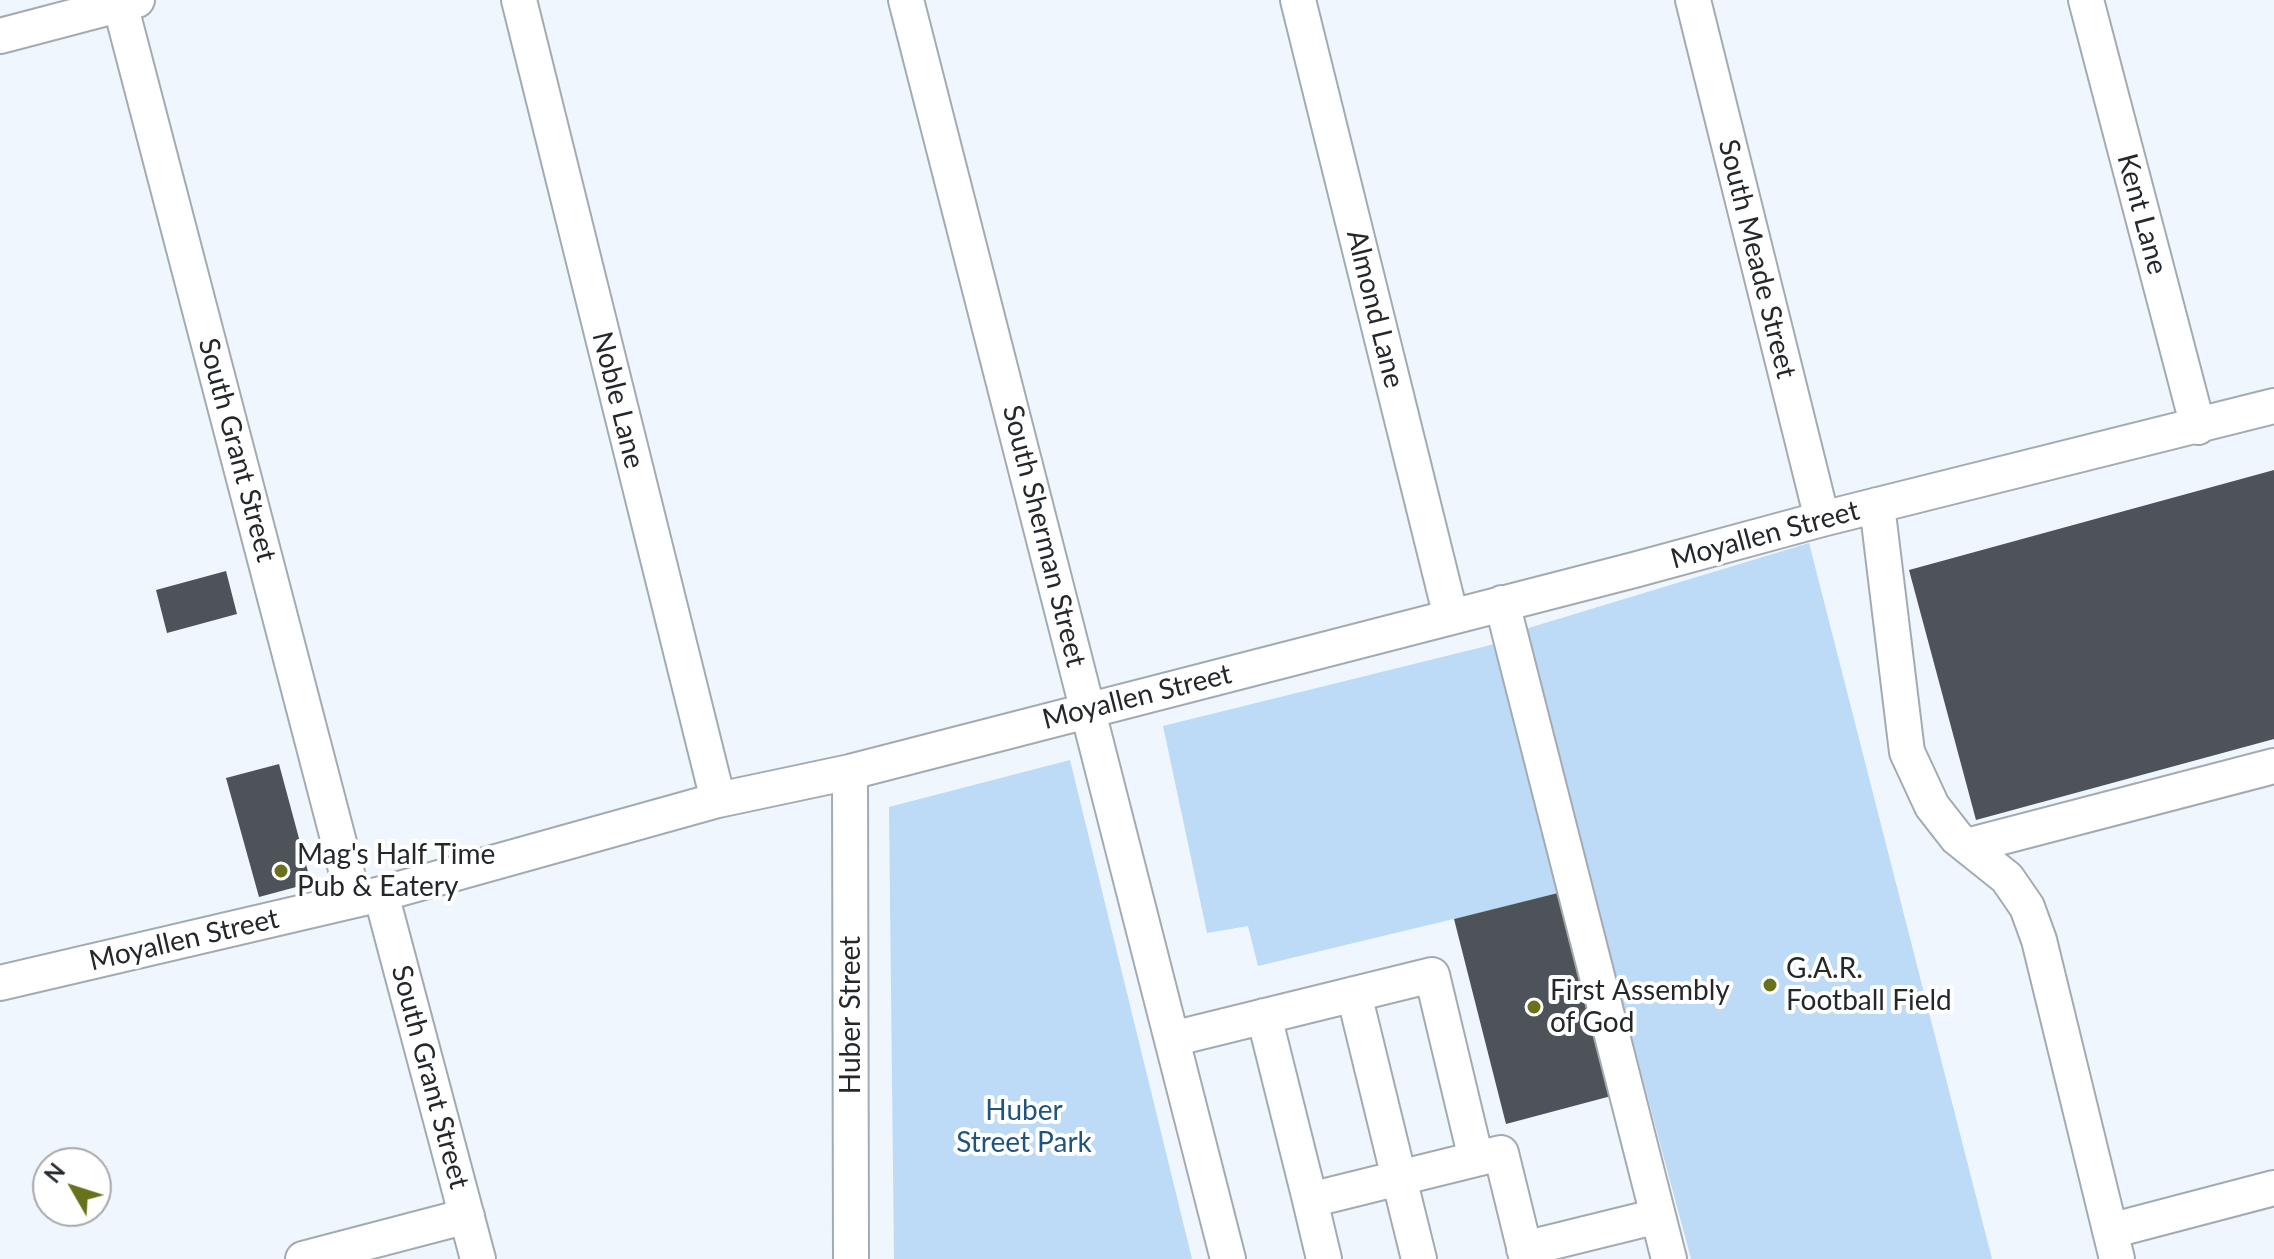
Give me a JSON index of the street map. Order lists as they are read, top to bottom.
{
  "streets": {
    "street": [
      "Kent Lane",
      "South Meade Street",
      "Almond Lane",
      "Noble Lane",
      "South Grant Street",
      "Moyallen Street",
      "South Sherman Street",
      "Huber Street"
    ]
  },
  "crossings": [
    ["Kent Lane", "Moyallen Street"],
    ["South Meade Street", "Moyallen Street"],
    ["Almond Lane", "Moyallen Street"],
    ["Noble Lane", "Moyallen Street"],
    ["South Grant Street", "Moyallen Street"],
    ["Moyallen Street", "South Sherman Street"],
    ["Moyallen Street", "Huber Street"]
  ],
  "parks": ["Huber Street Park"],
  "places": ["Mag's Half Time Pub & Eatery", "G.A.R. Football Field", "First Assembly of God"],
  "north": "top left"
}
